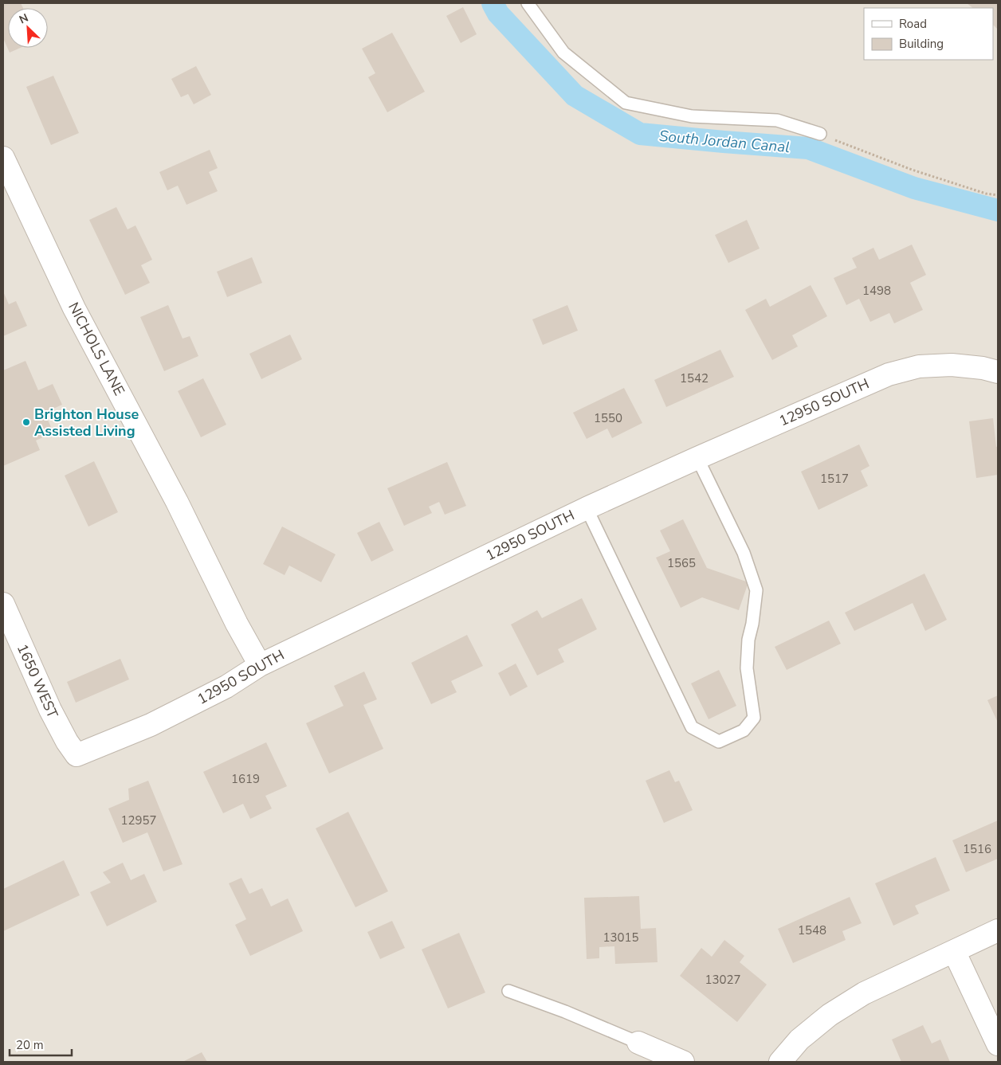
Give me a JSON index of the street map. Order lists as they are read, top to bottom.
{
  "streets": {
    "street": ["NICHOLS LANE", "12950 SOUTH", "1650 WEST"]
  },
  "crossings": [
    ["NICHOLS LANE", "12950 SOUTH"],
    ["12950 SOUTH", "1650 WEST"]
  ],
  "water": ["South Jordan Canal"],
  "places": ["Brighton House Assisted Living"],
  "house_numbers": [
    "1498",
    "1542",
    "1550",
    "1517",
    "1565",
    "1619",
    "12957",
    "1516",
    "1548",
    "13015",
    "13027"
  ],
  "legend": ["Road", "Building"],
  "scale_bar": "20 m",
  "north": "top left"
}
